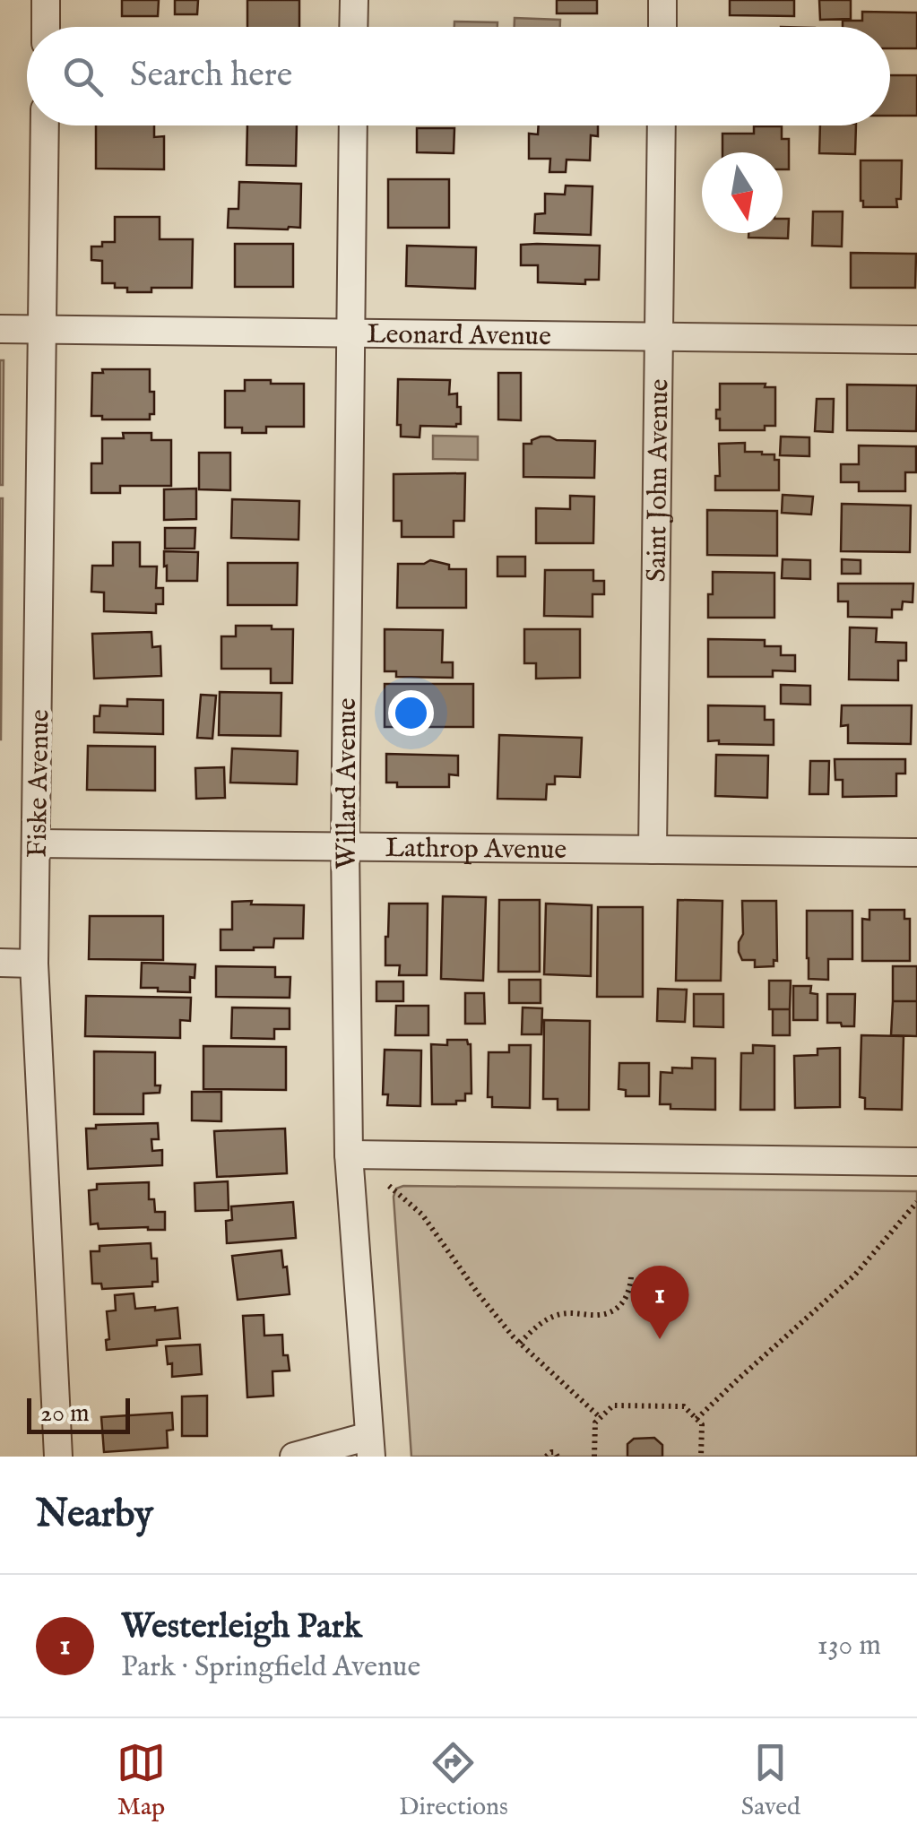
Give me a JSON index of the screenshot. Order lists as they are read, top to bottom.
{
  "streets": {
    "street": [
      "Leonard Avenue",
      "Saint John Avenue",
      "Fiske Avenue",
      "Willard Avenue",
      "Lathrop Avenue"
    ]
  },
  "crossings": [
    ["Leonard Avenue", "Saint John Avenue"],
    ["Leonard Avenue", "Fiske Avenue"],
    ["Leonard Avenue", "Willard Avenue"],
    ["Saint John Avenue", "Lathrop Avenue"],
    ["Fiske Avenue", "Lathrop Avenue"],
    ["Willard Avenue", "Lathrop Avenue"]
  ],
  "scale_bar": "20 m",
  "north": "bottom",
  "page": {
    "search": "Search here",
    "pins": "1",
    "scale": "20 m",
    "heading": "Nearby",
    "list": [
      {
        "mark": "1",
        "name": "Westerleigh Park",
        "note": "Park · Springfield Avenue",
        "value": "130 m"
      }
    ],
    "nav": ["Map", "Directions", "Saved"]
  }
}
